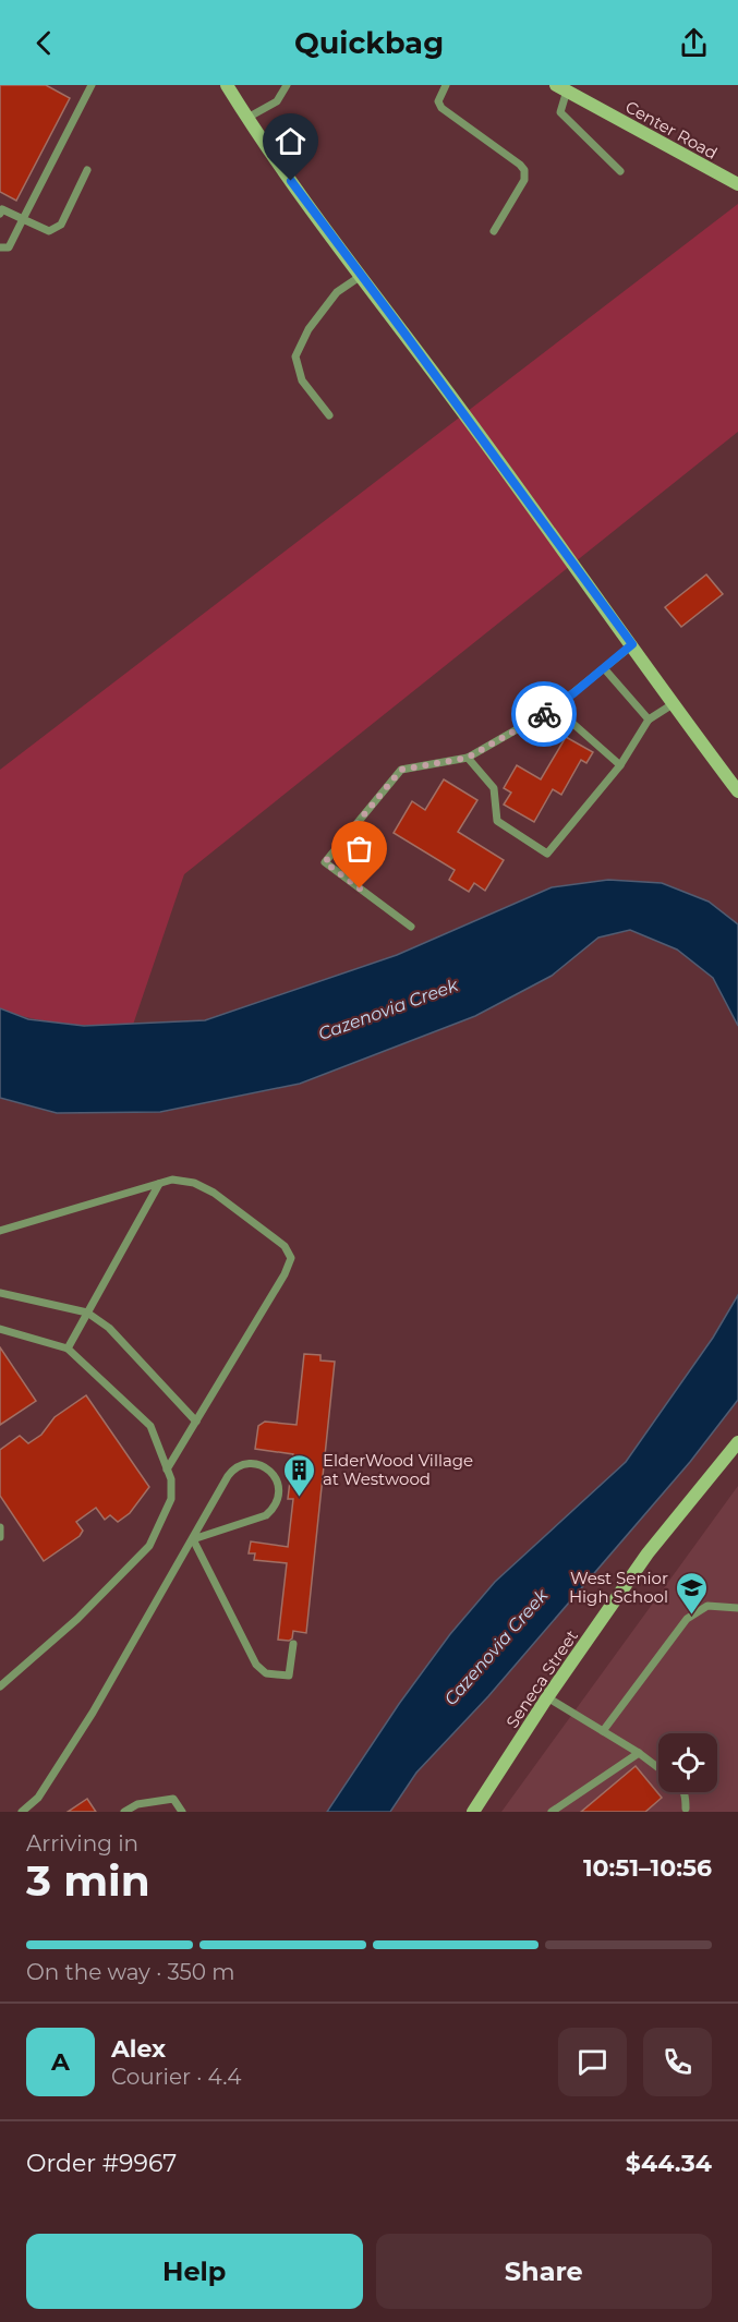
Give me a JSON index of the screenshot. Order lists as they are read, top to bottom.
{
  "streets": {
    "street": ["Center Road", "Seneca Street"]
  },
  "water": ["Cazenovia Creek"],
  "places": {
    "building": ["ElderWood Village at Westwood"],
    "school or university": ["West Senior High School"]
  },
  "page": {
    "header": "Quickbag",
    "heading": ["3 min", "Arriving in", "10:51–10:56"],
    "panel": [
      "Alex",
      "Courier · 4.4",
      "Order #9967",
      "$44.34"
    ],
    "bar": "On the way · 350 m",
    "round": "A",
    "buttons": ["Help", "Share"]
  }
}
